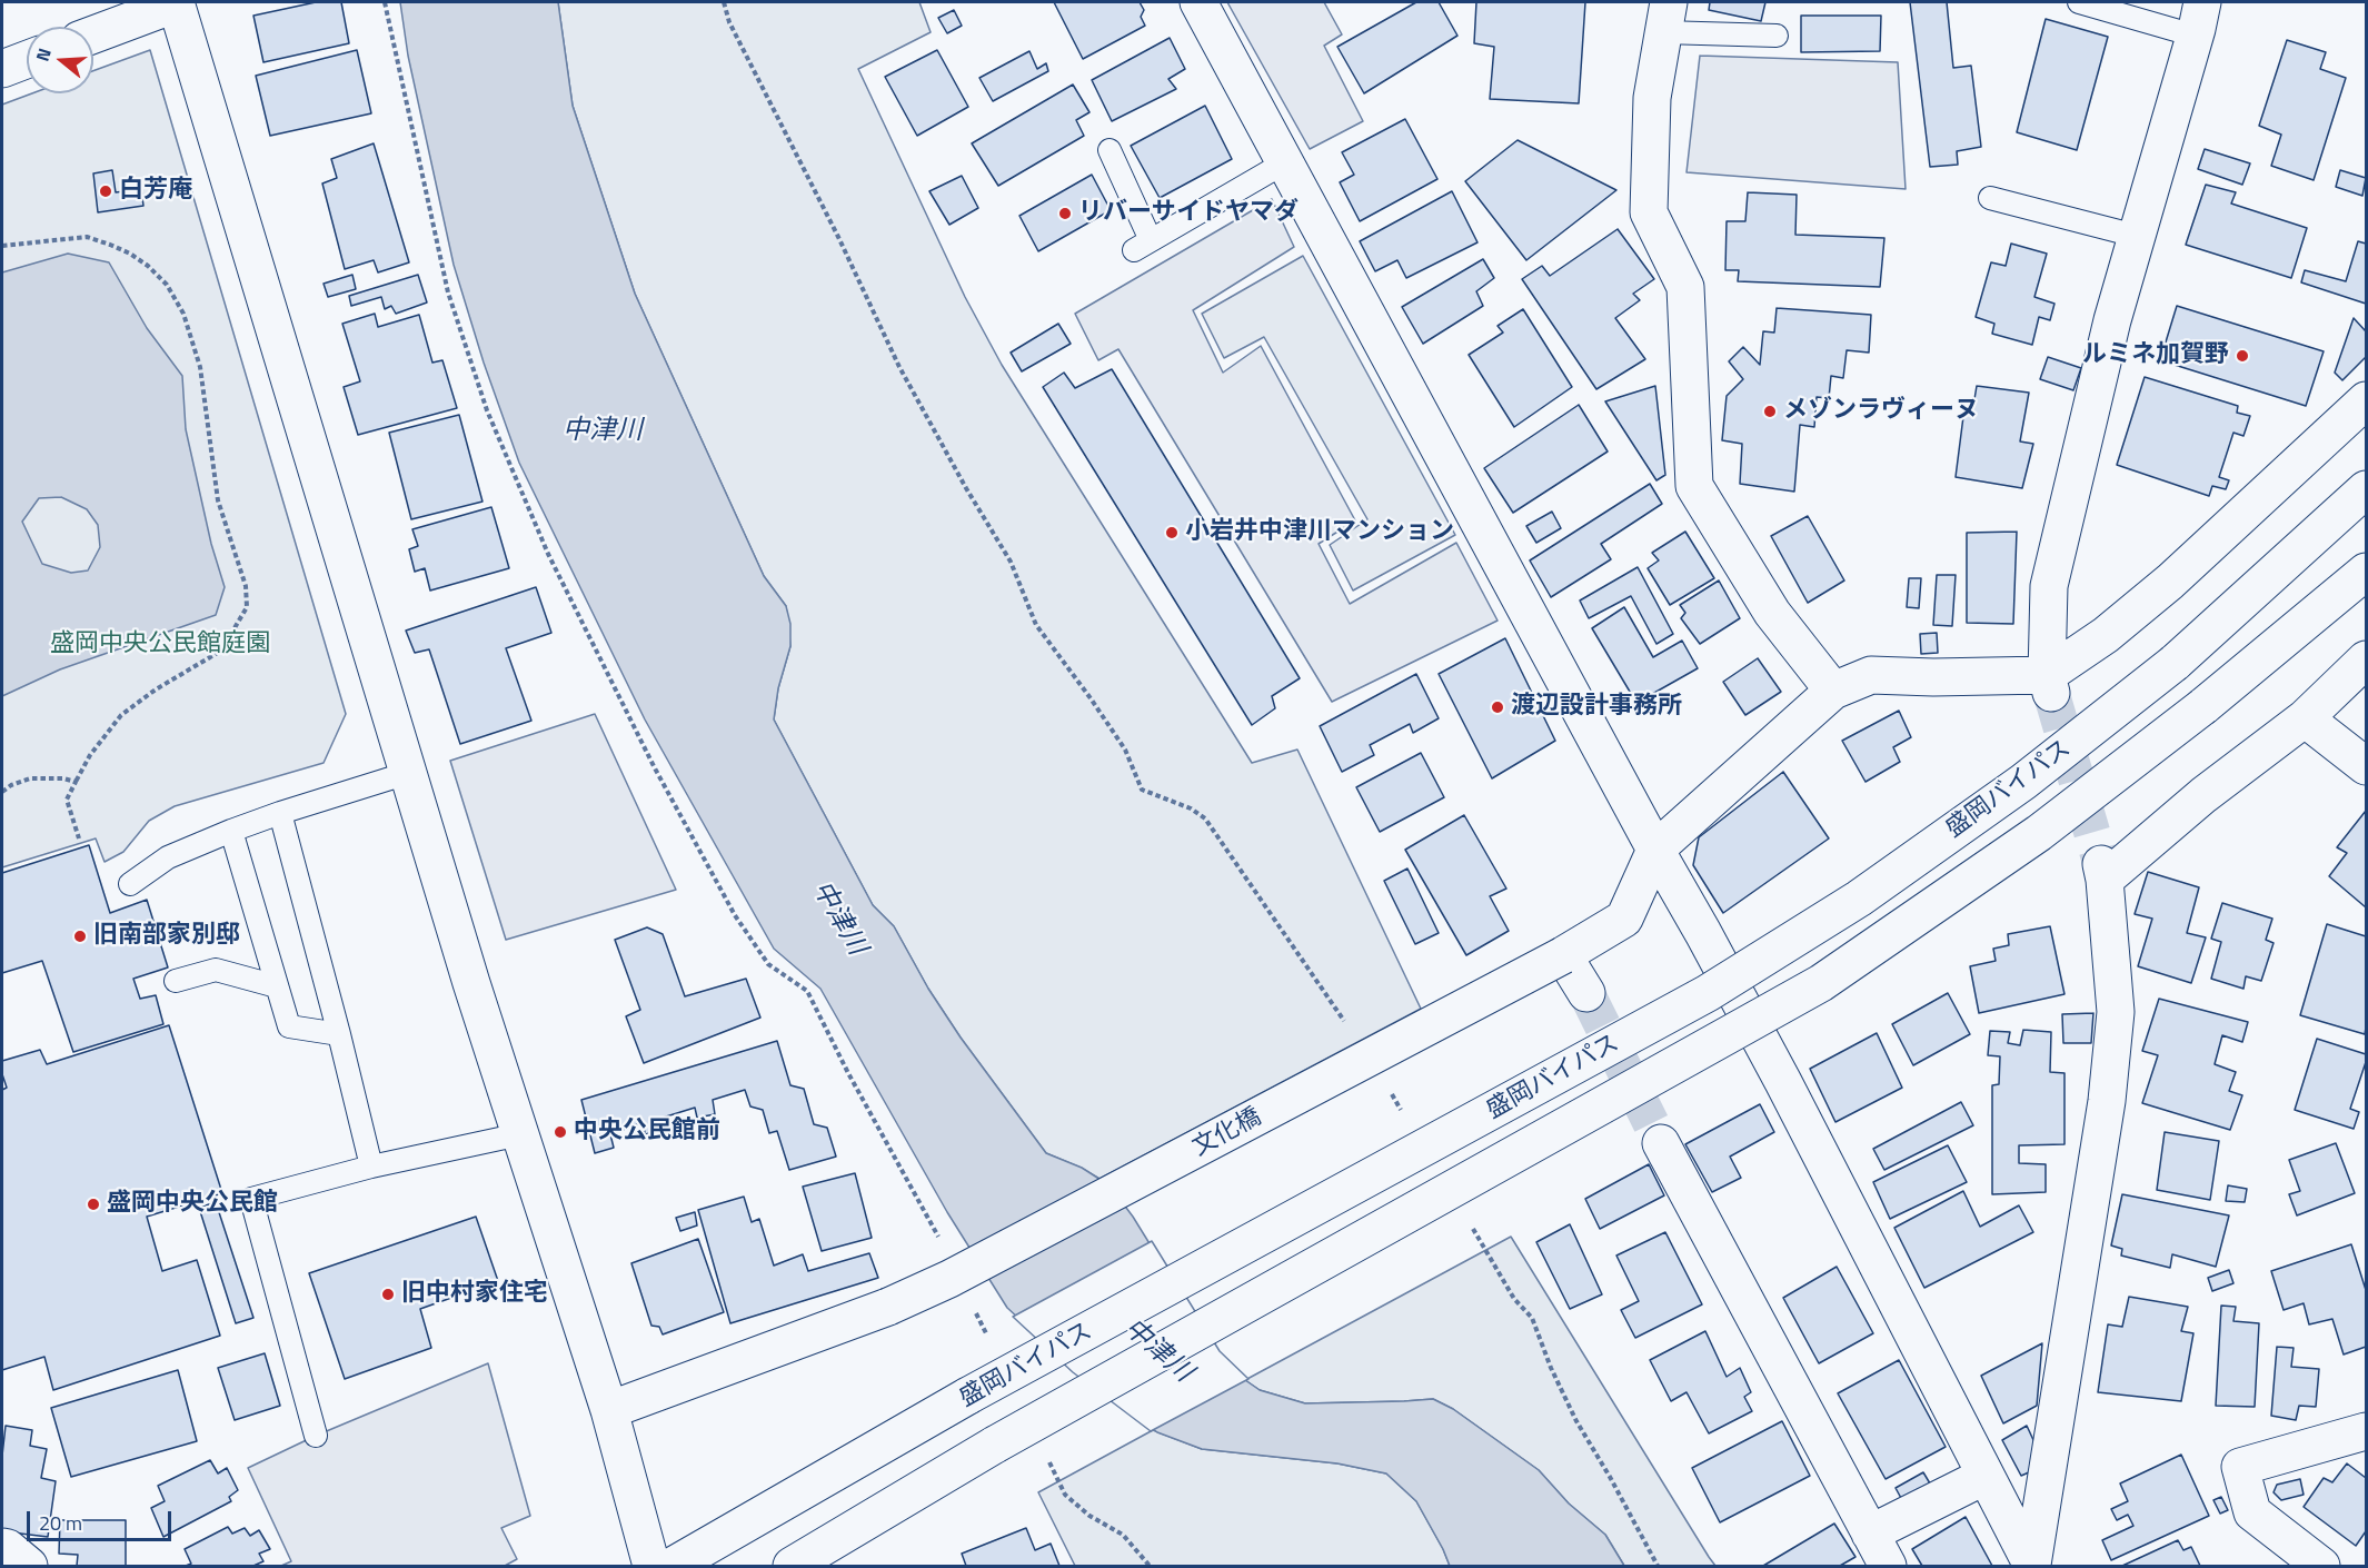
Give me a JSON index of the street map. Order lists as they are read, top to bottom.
{
  "streets": {
    "main road": ["盛岡バイパス", "文化橋"]
  },
  "water": ["中津川"],
  "parks": ["盛岡中央公民館庭園"],
  "places": [
    "白芳庵",
    "リバーサイドヤマダ",
    "ルミネ加賀野",
    "メゾンラヴィーヌ",
    "小岩井中津川マンション",
    "渡辺設計事務所",
    "旧南部家別邸",
    "中央公民館前",
    "盛岡中央公民館",
    "旧中村家住宅"
  ],
  "scale_bar": "20 m",
  "north": "left"
}
